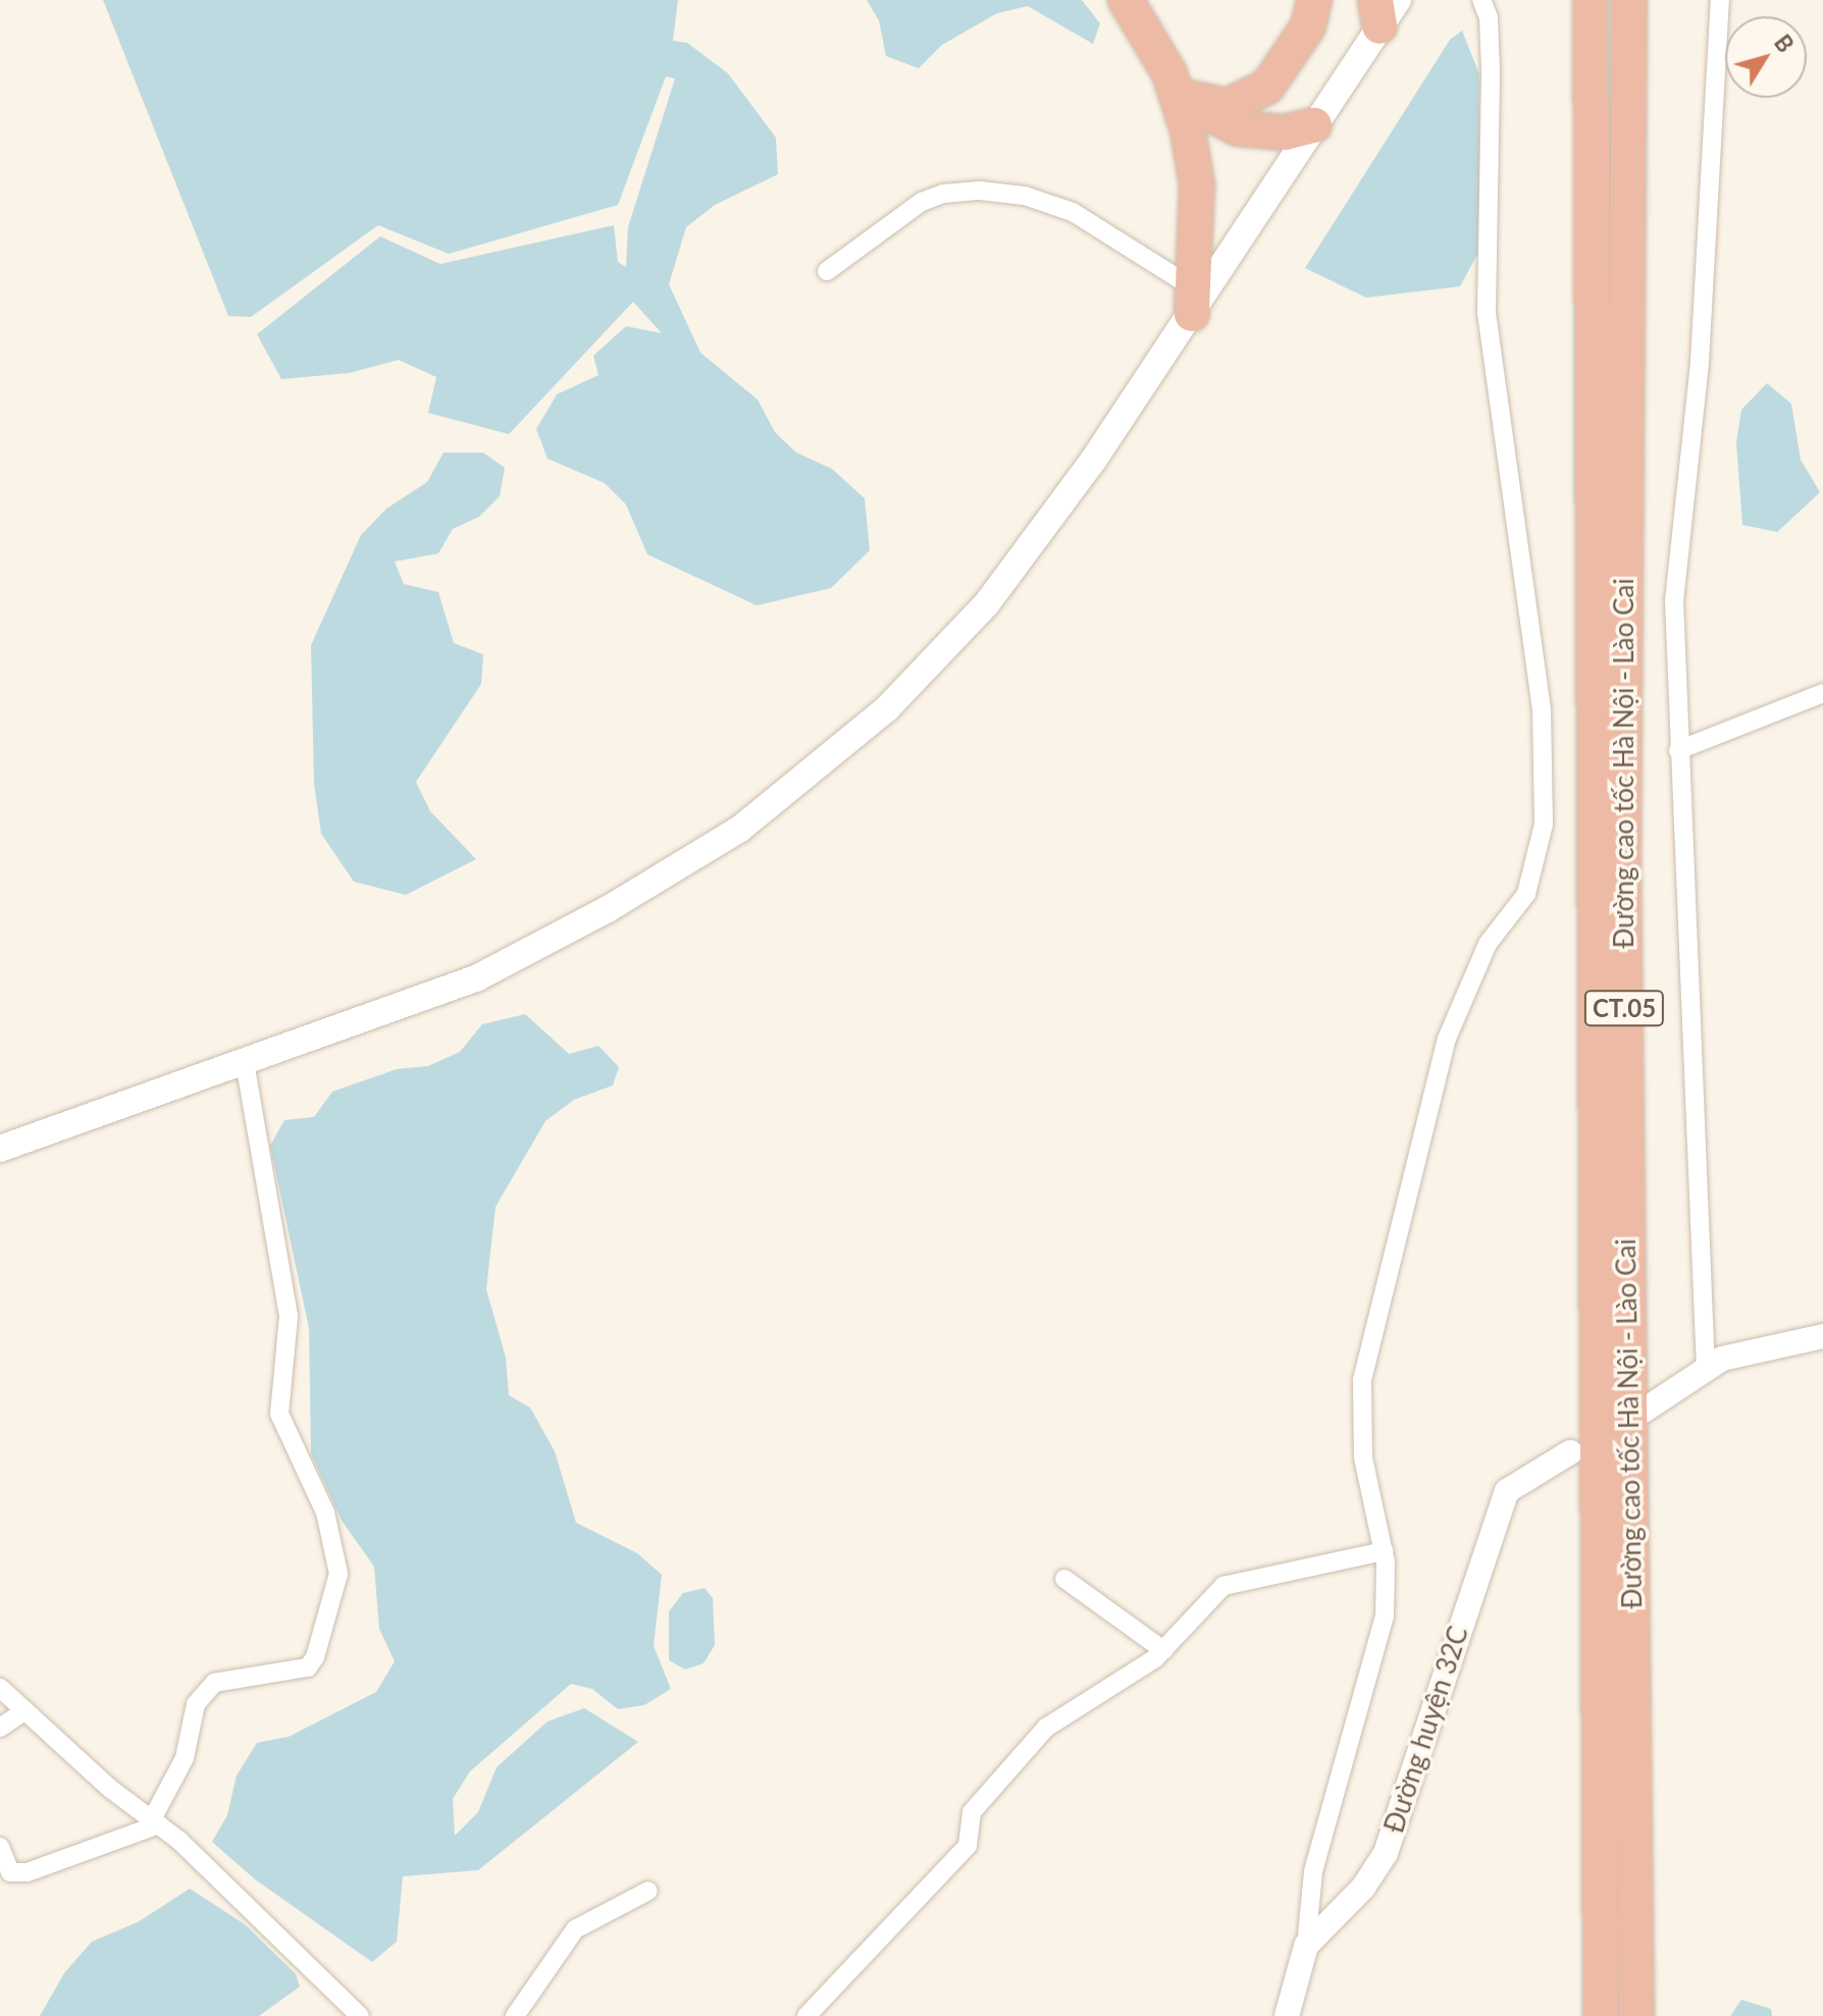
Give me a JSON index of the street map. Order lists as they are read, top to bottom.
{
  "streets": {
    "highway": ["Đường cao tốc Hà Nội - Lào Cai", "CT.05"],
    "street": ["Đường huyện 32C"]
  },
  "north": "top right"
}
